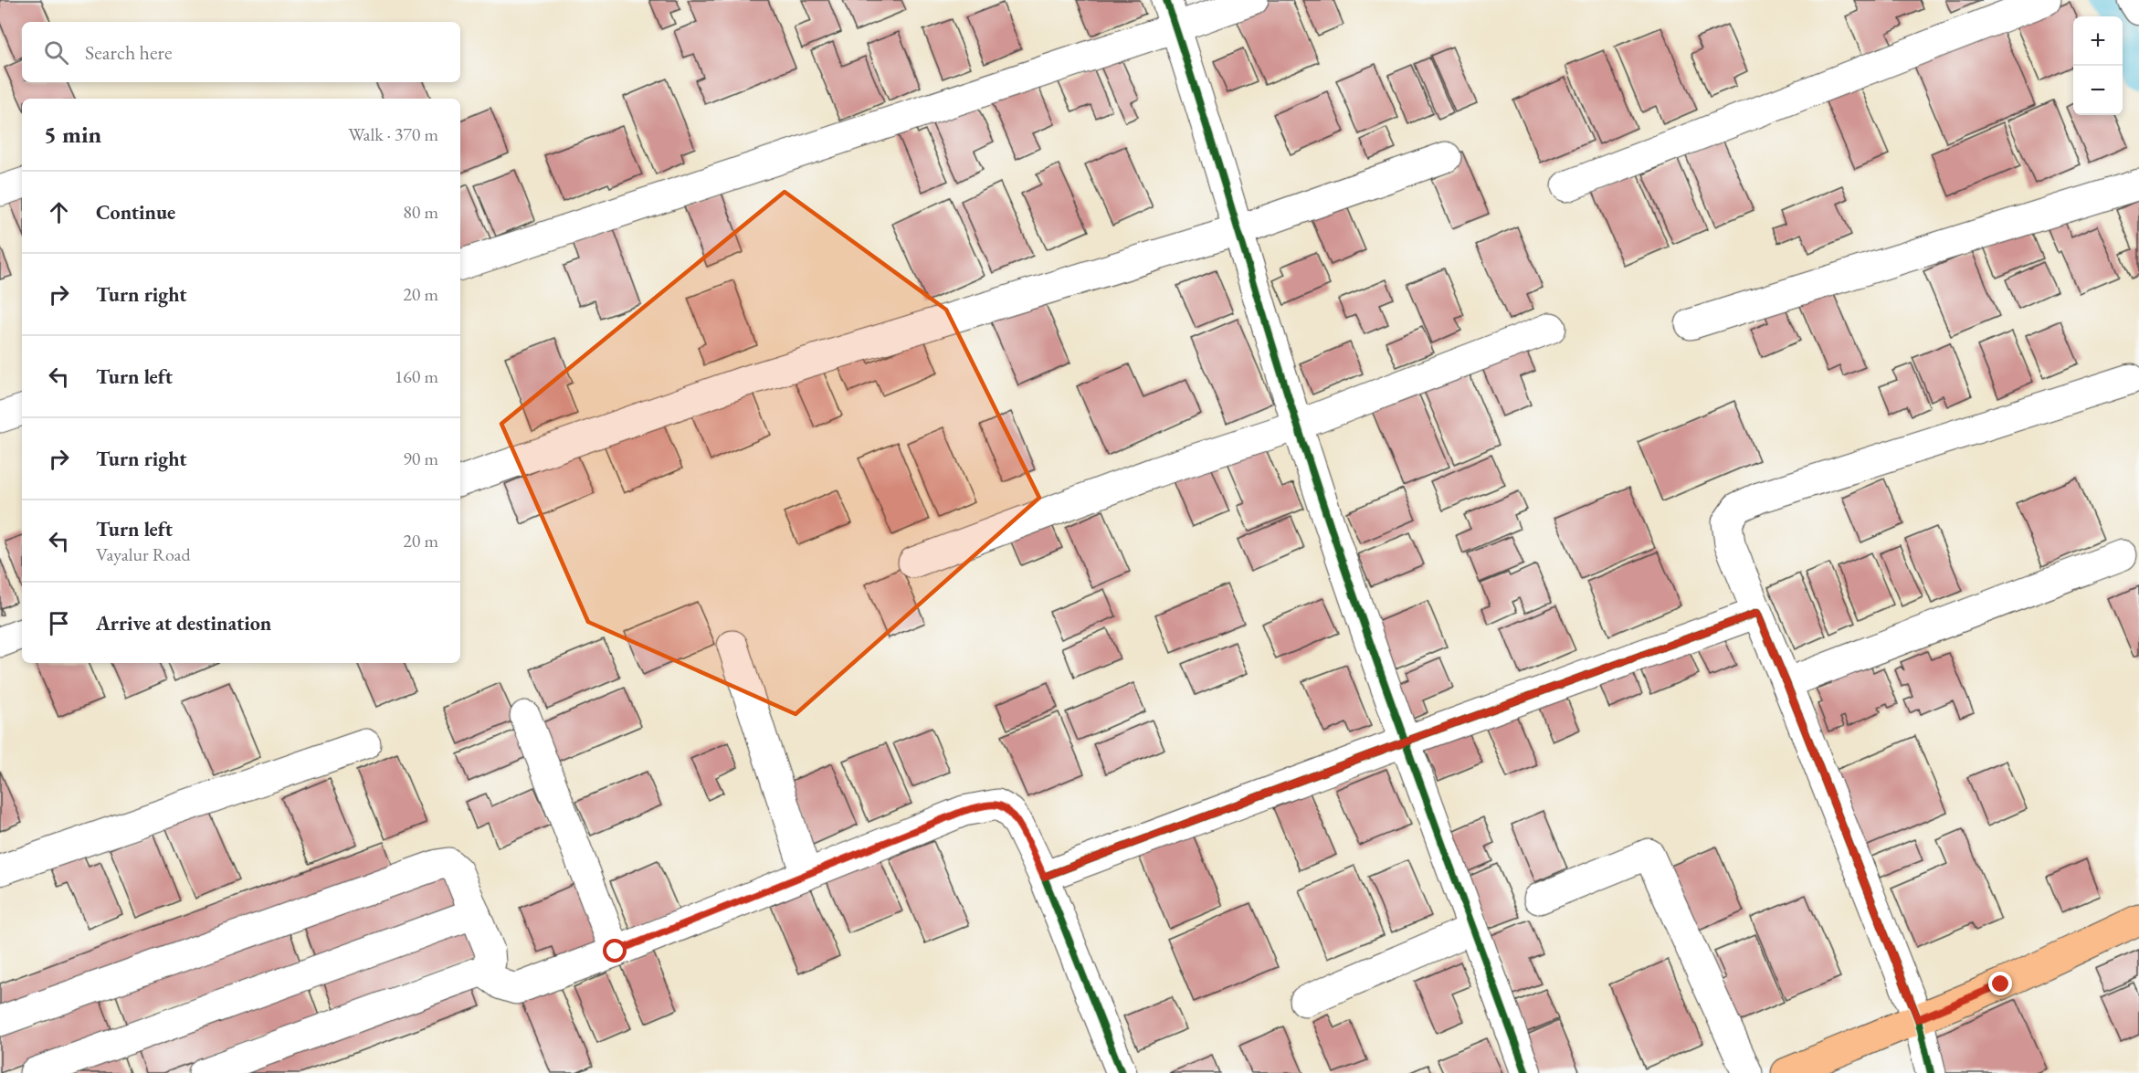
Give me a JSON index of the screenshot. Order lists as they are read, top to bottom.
{
  "page": {
    "map_buttons": ["+", "−"],
    "search": "Search here",
    "heading": ["5 min", "Walk · 370 m"],
    "list": [
      ["Continue", "80 m"],
      ["Turn right", "20 m"],
      ["Turn left", "160 m"],
      ["Turn right", "90 m"],
      ["Turn left", "Vayalur Road", "20 m"],
      "Arrive at destination"
    ]
  }
}
